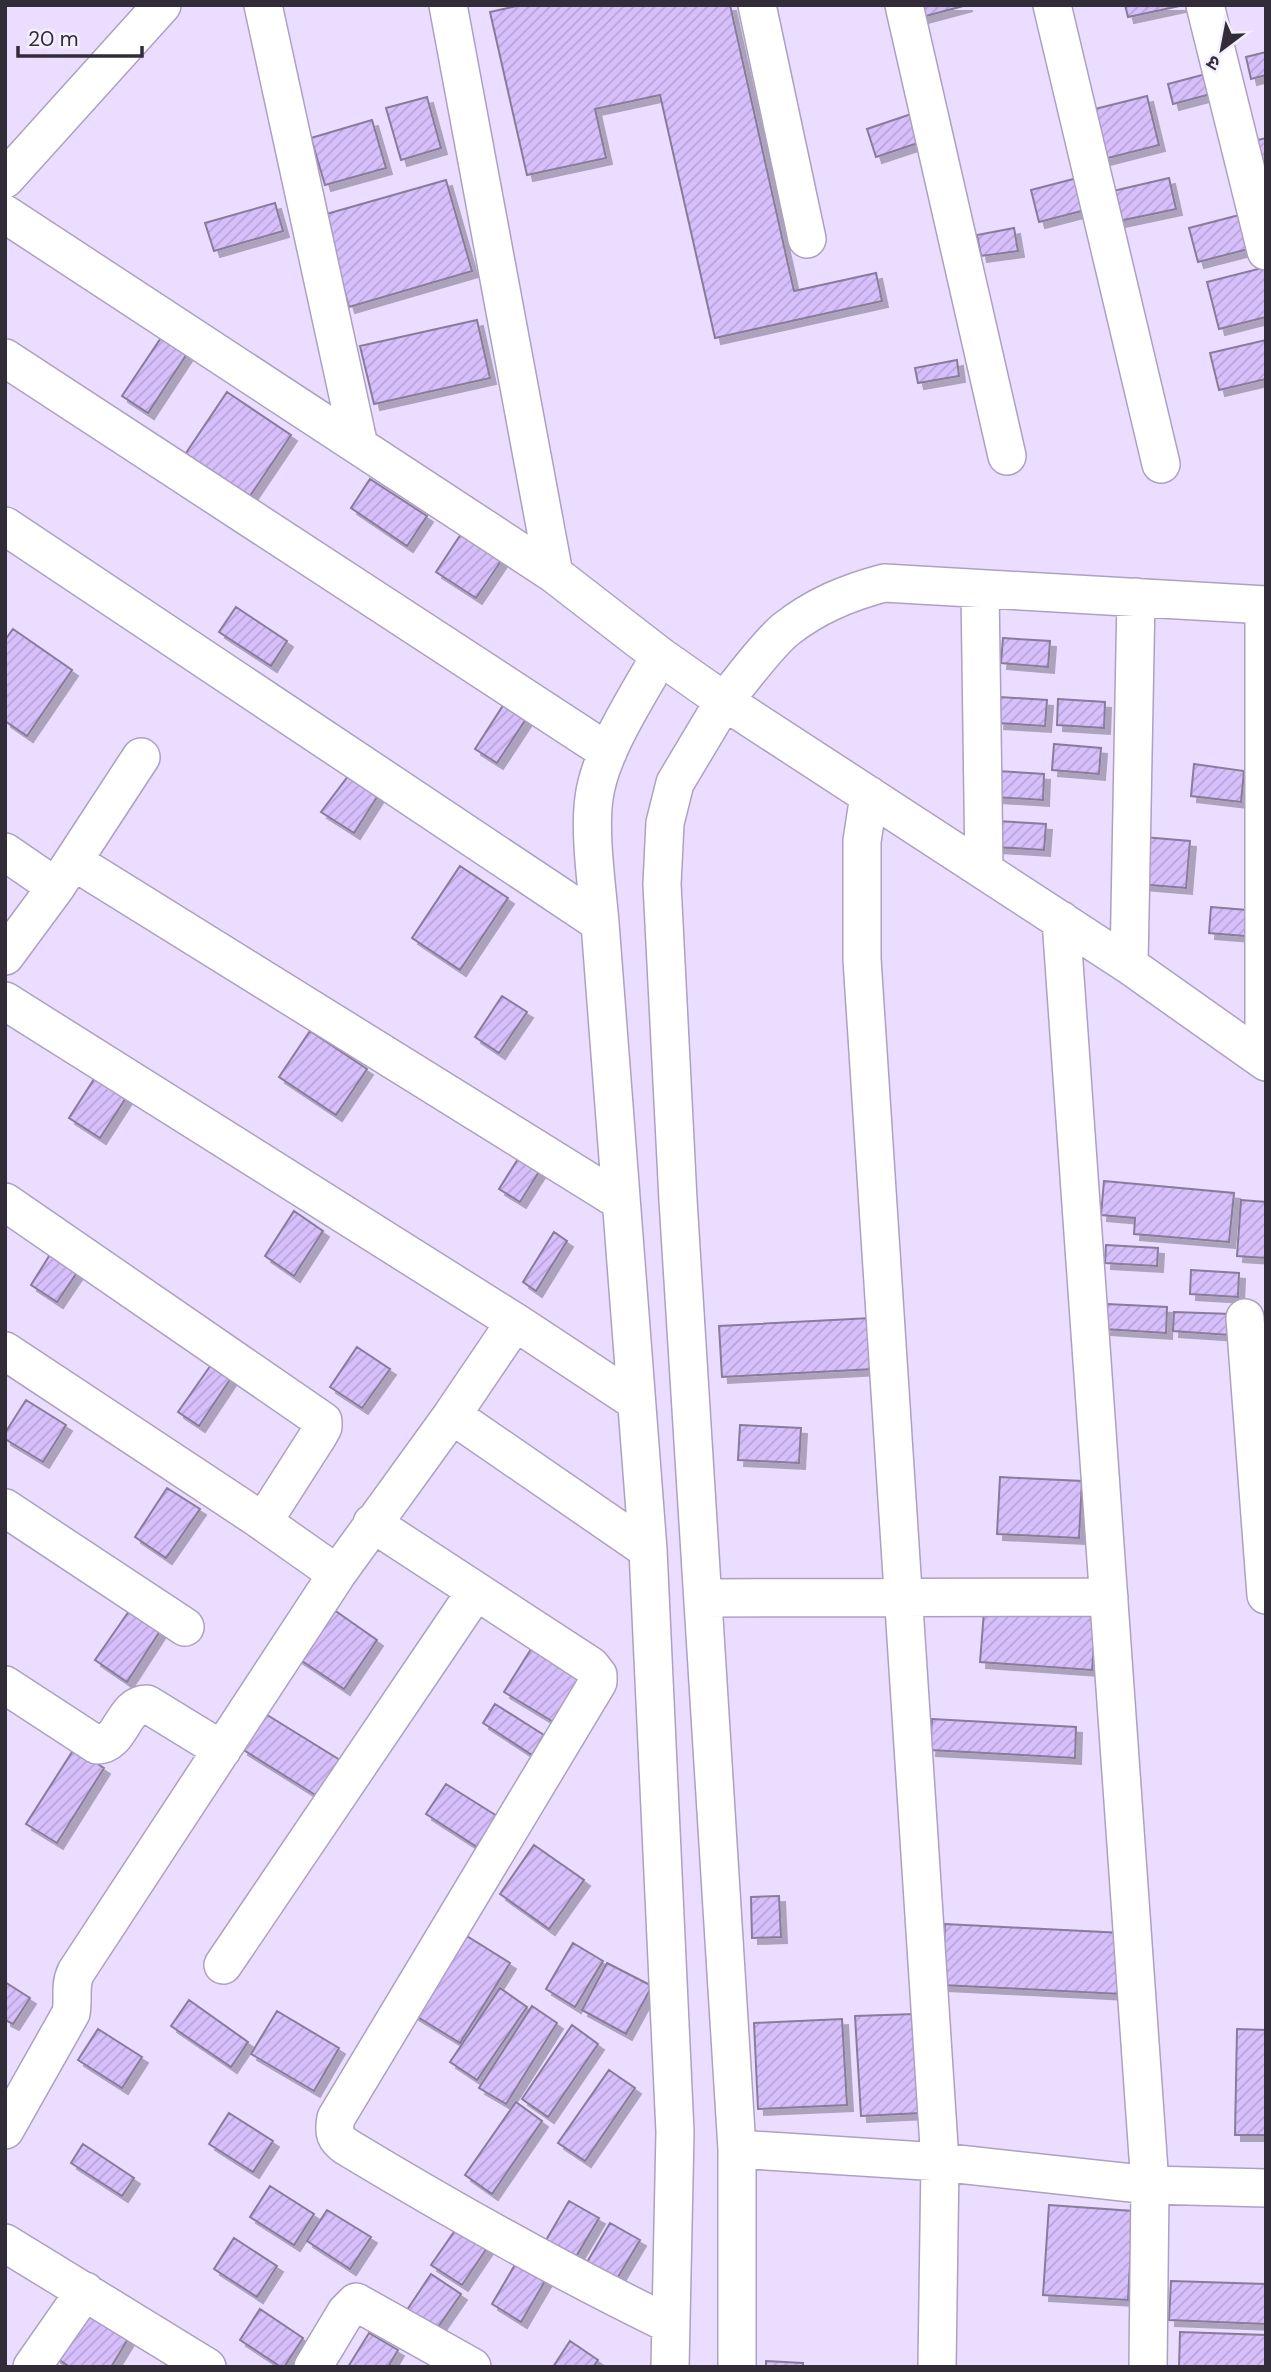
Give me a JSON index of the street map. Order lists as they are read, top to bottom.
{
  "scale_bar": "20 m",
  "north": "bottom left"
}
